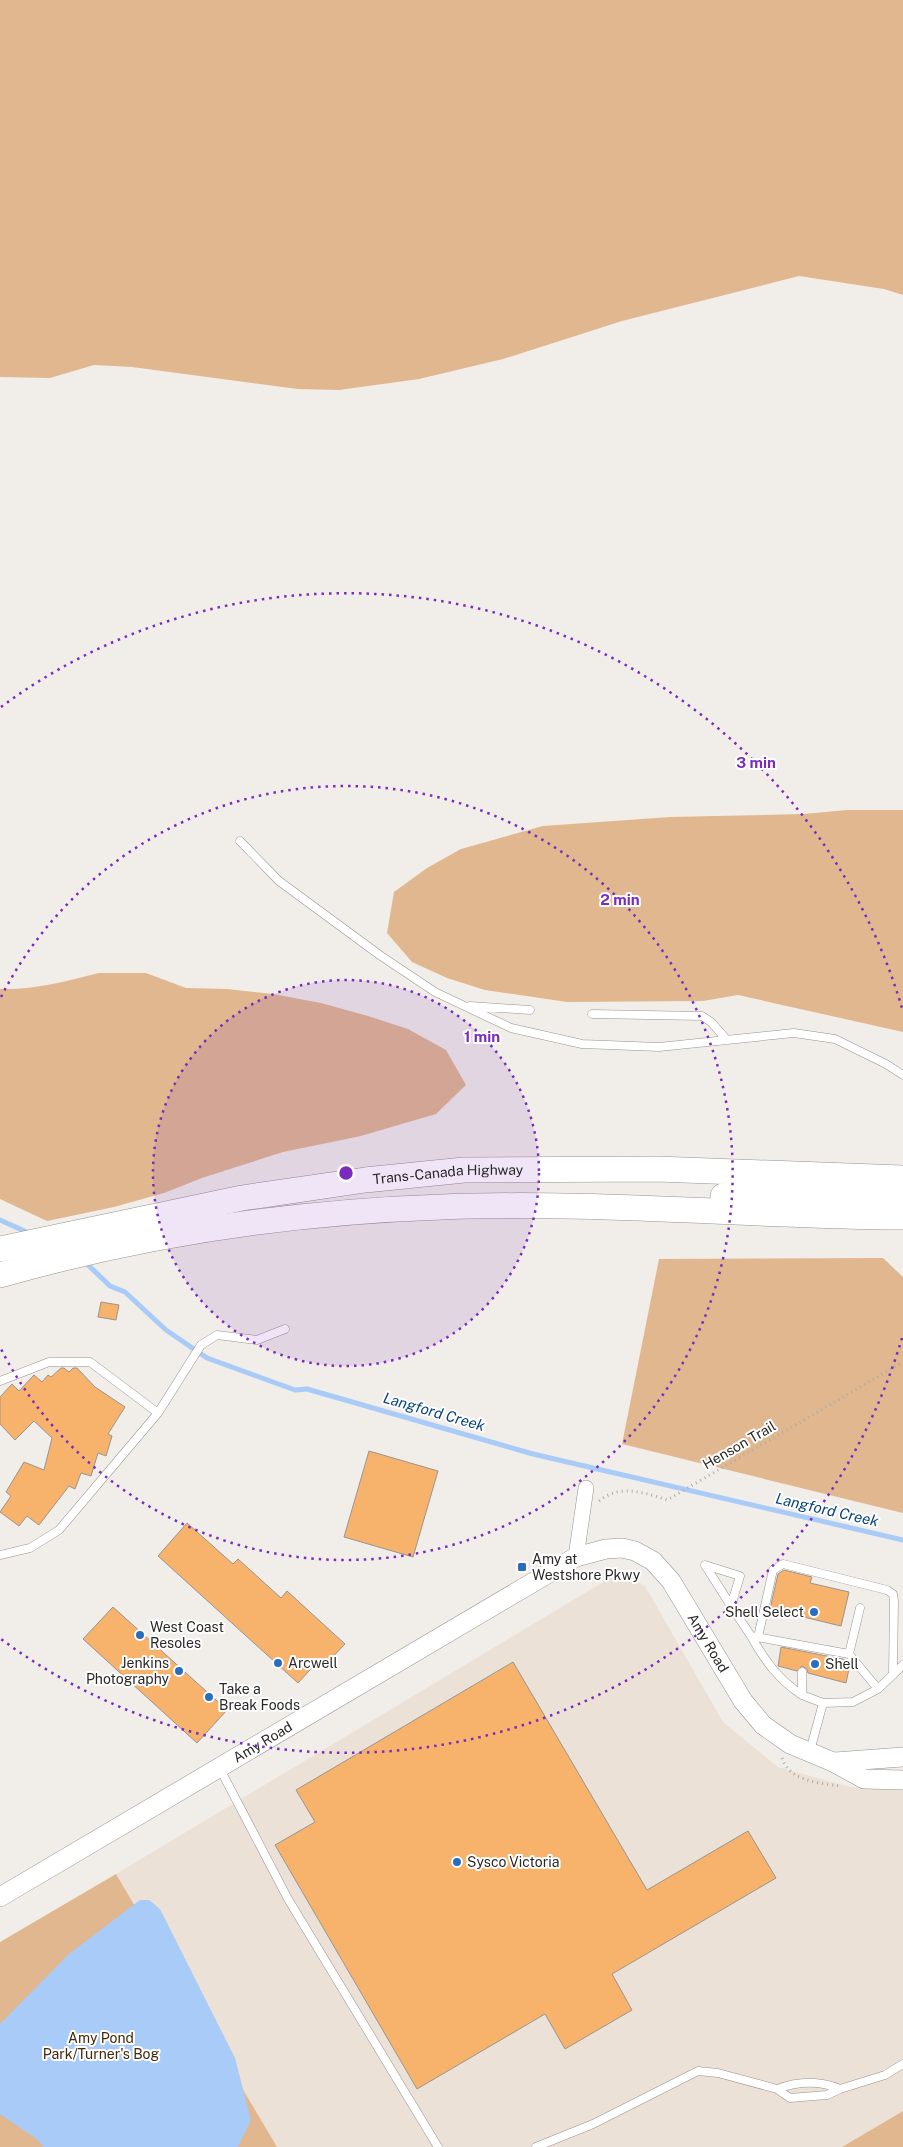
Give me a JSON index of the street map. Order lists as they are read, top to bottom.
{
  "streets": {
    "highway": ["Trans-Canada Highway"],
    "street": ["Amy Road"],
    "path": ["Henson Trail"]
  },
  "water": ["Langford Creek"],
  "parks": ["Amy Pond Park/Turner's Bog"],
  "places": {
    "transit": ["Amy at Westshore Pkwy"],
    "other": [
      "Shell Select",
      "West Coast Resoles",
      "Arcwell",
      "Shell",
      "Jenkins Photography",
      "Take a Break Foods",
      "Sysco Victoria"
    ]
  },
  "rings": ["3 min", "2 min", "1 min"]
}
